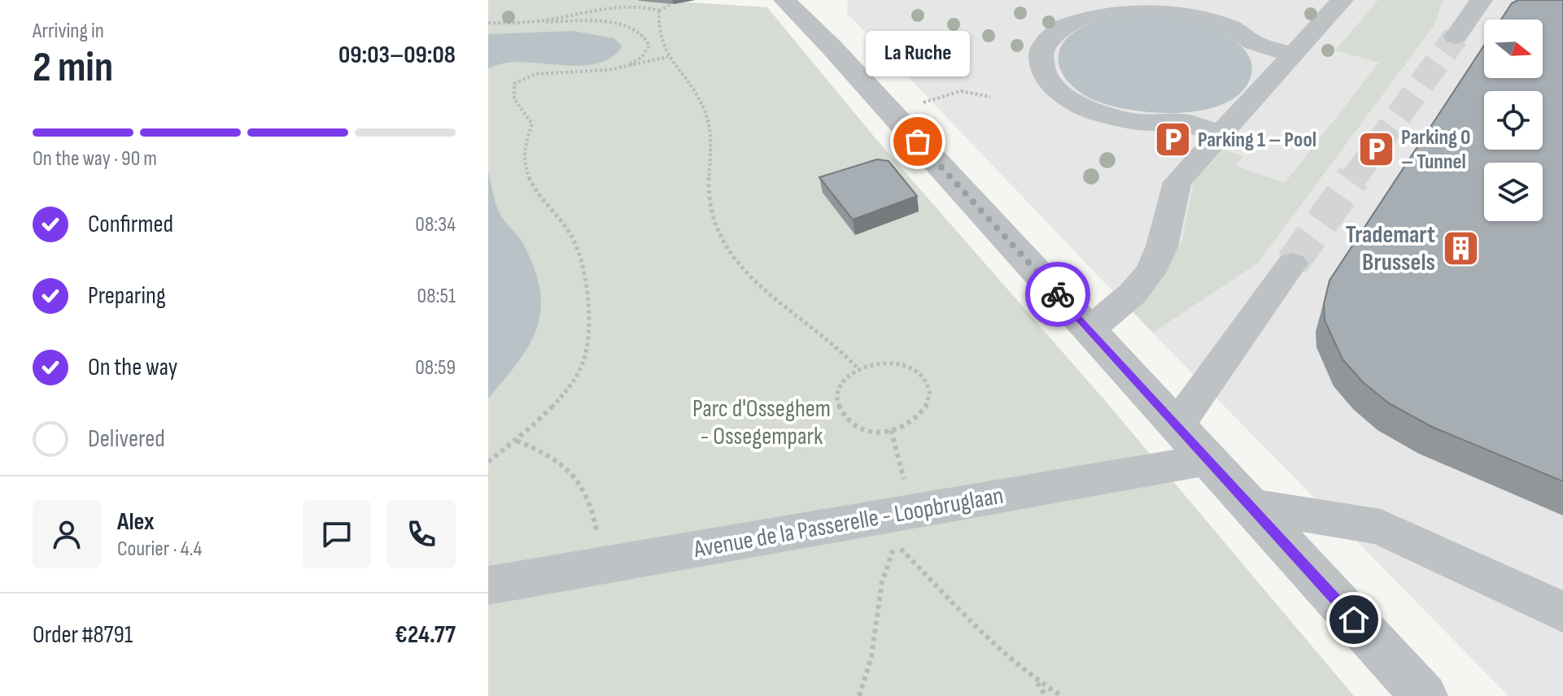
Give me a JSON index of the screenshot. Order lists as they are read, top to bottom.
{
  "streets": {
    "street": ["Avenue de la Passerelle - Loopbruglaan"]
  },
  "parks": ["Parc d'Osseghem - Ossegempark"],
  "places": {
    "parking": ["Parking 1 – Pool", "Parking 0 – Tunnel"],
    "other": ["La Ruche"],
    "building": ["Trademart Brussels"]
  },
  "north": "right",
  "page": {
    "heading": ["2 min", "Arriving in", "09:03–09:08"],
    "panel": [
      "Alex",
      "Courier · 4.4",
      "Order #8791",
      "€24.77"
    ],
    "bubble": "La Ruche",
    "bar": "On the way · 90 m",
    "list": [
      ["Confirmed", "08:34"],
      ["Preparing", "08:51"],
      ["On the way", "08:59"],
      "Delivered"
    ]
  }
}
